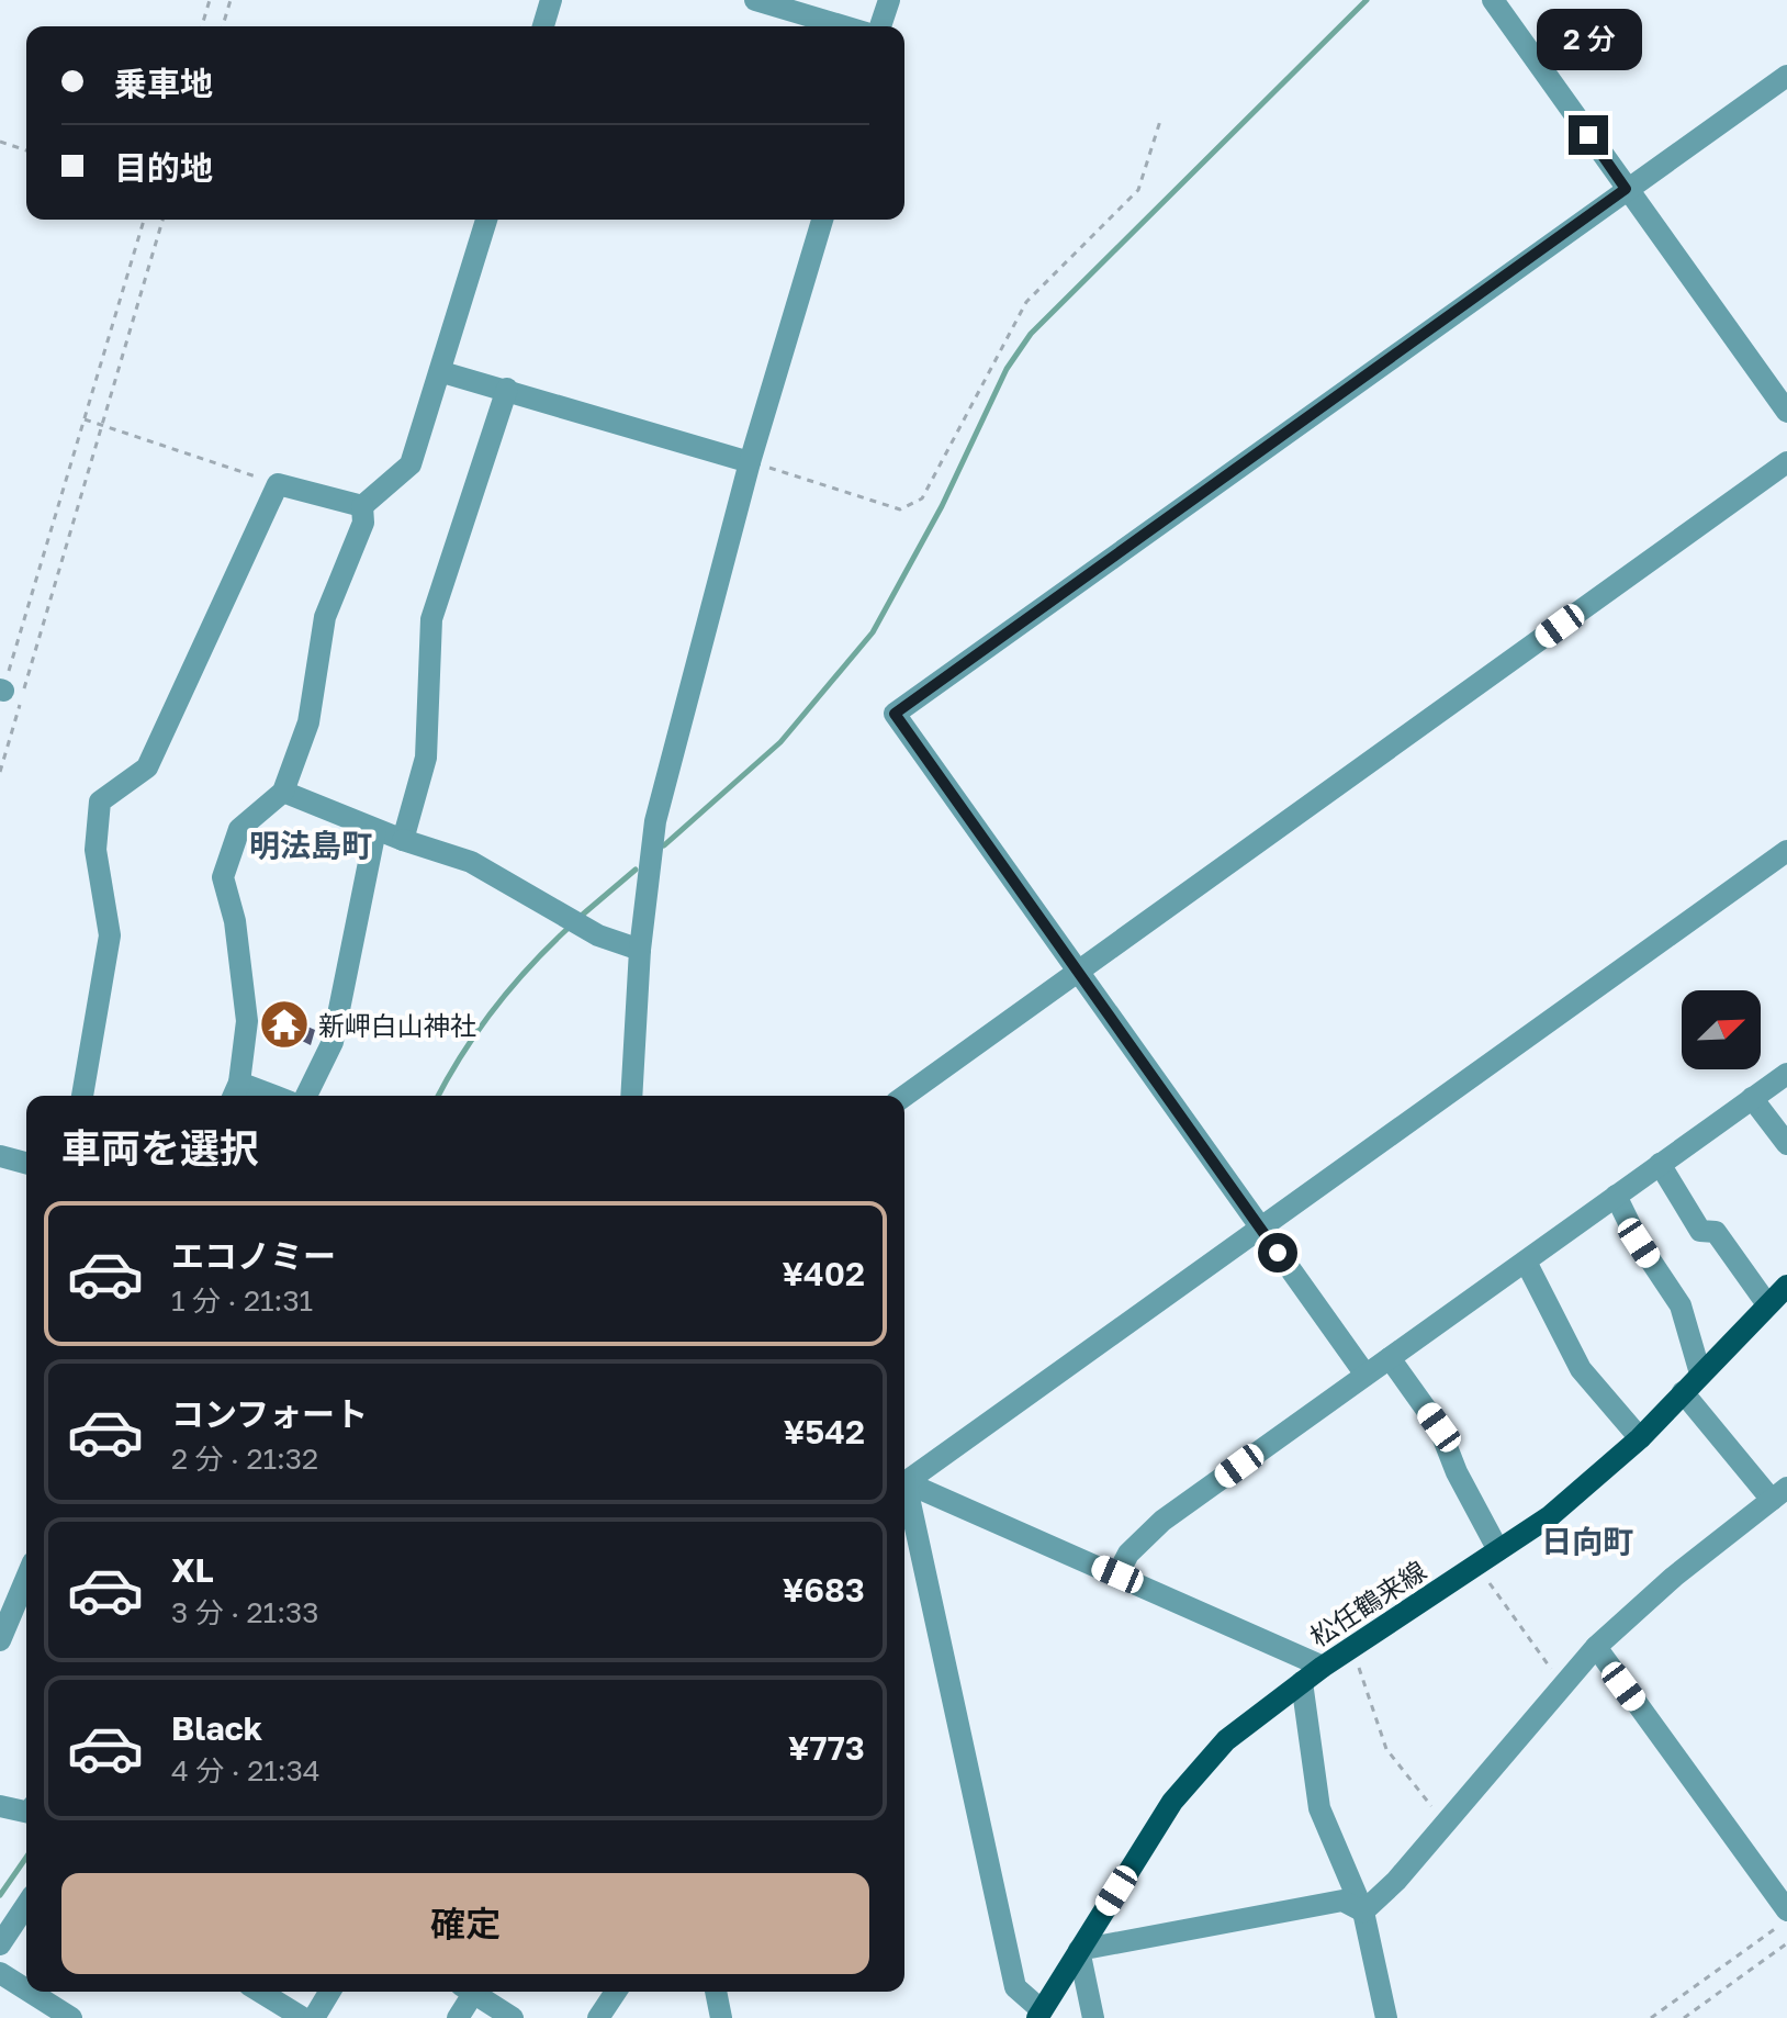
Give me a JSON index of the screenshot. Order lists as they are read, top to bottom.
{
  "streets": {
    "main road": ["松任鶴来線"]
  },
  "districts": ["明法島町", "日向町"],
  "places": {
    "temple": ["新岬白山神社"]
  },
  "north": "top right",
  "page": {
    "bubble": "2 分",
    "banner": ["乗車地", "目的地"],
    "heading": "車両を選択",
    "list": [
      {
        "name": "エコノミー",
        "note": "1 分 · 21:31",
        "value": "¥402"
      },
      {
        "name": "コンフォート",
        "note": "2 分 · 21:32",
        "value": "¥542"
      },
      {
        "name": "XL",
        "note": "3 分 · 21:33",
        "value": "¥683"
      },
      {
        "name": "Black",
        "note": "4 分 · 21:34",
        "value": "¥773"
      }
    ],
    "buttons": "確定"
  }
}
